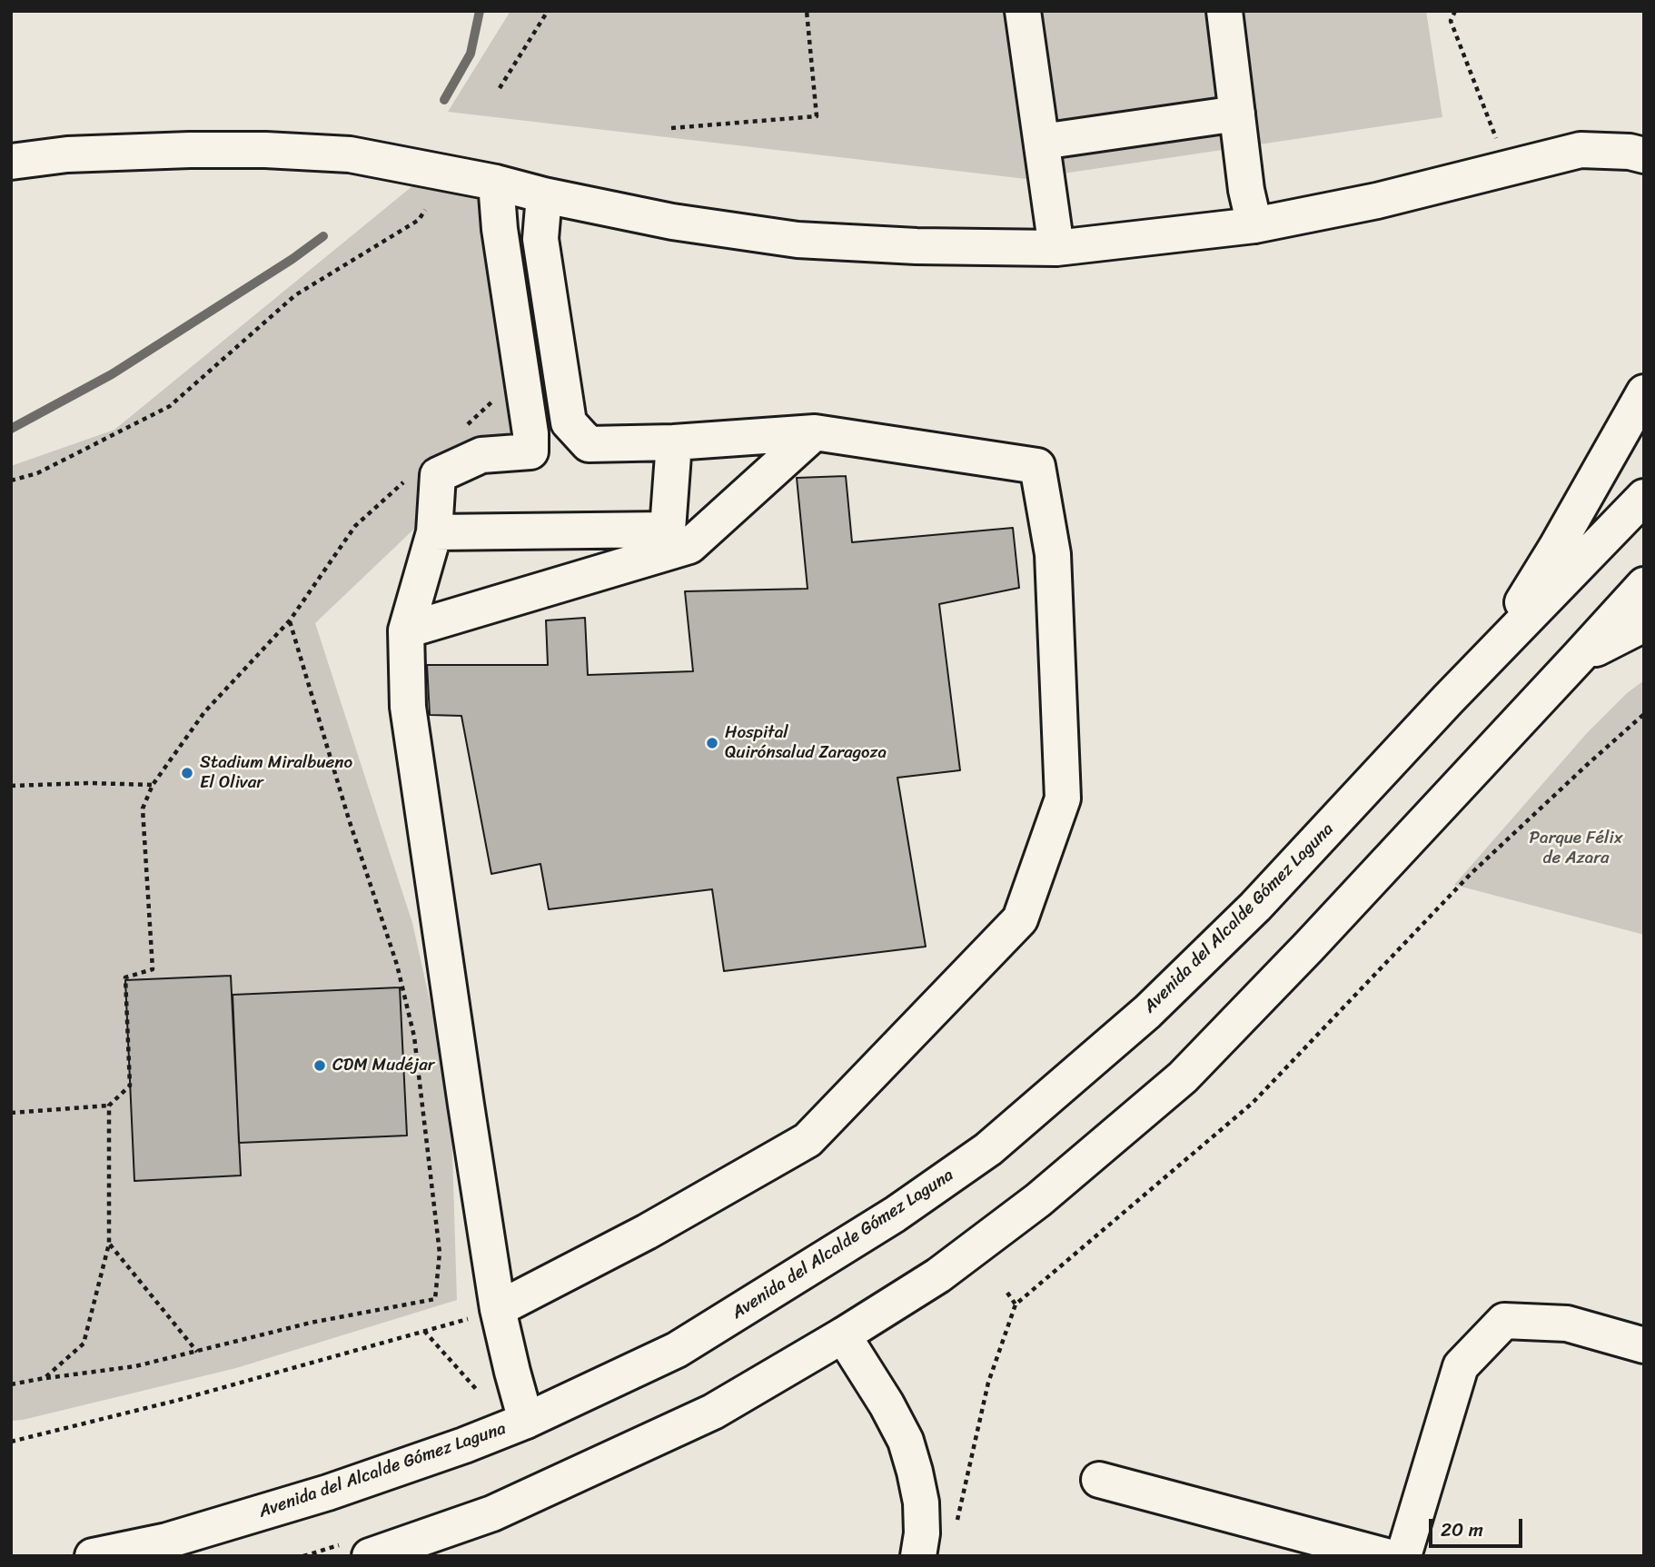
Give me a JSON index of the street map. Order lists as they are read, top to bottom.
{
  "streets": {
    "main road": ["Avenida del Alcalde Gómez Laguna"]
  },
  "parks": ["Parque Félix de Azara"],
  "places": ["Hospital Quirónsalud Zaragoza", "Stadium Miralbueno El Olivar", "CDM Mudéjar"],
  "scale_bar": "20 m"
}
